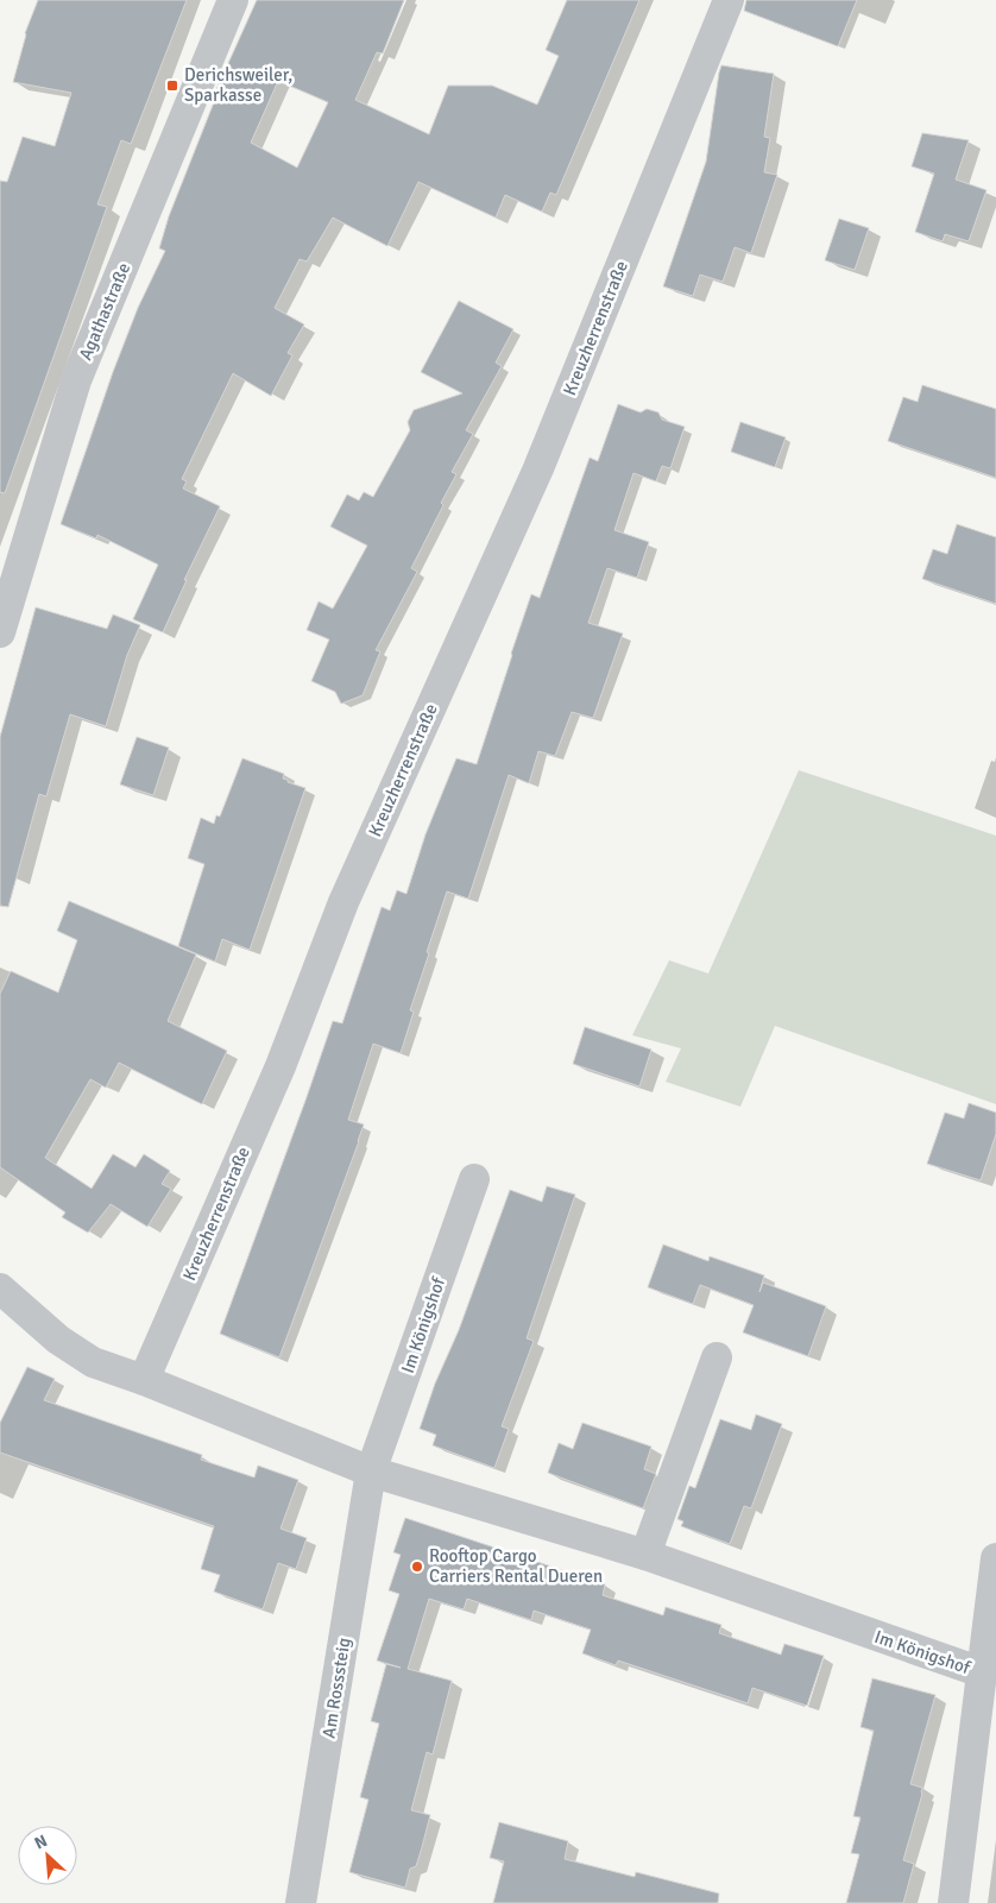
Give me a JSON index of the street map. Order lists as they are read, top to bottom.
{
  "streets": {
    "street": [
      "Agathastraße",
      "Kreuzherrenstraße",
      "Im Königshof",
      "Am Rosssteig"
    ]
  },
  "crossings": [
    ["Kreuzherrenstraße", "Im Königshof"],
    ["Im Königshof", "Am Rosssteig"]
  ],
  "places": {
    "transit": ["Derichsweiler, Sparkasse"],
    "other": ["Rooftop Cargo Carriers Rental Dueren"]
  },
  "north": "top left"
}
